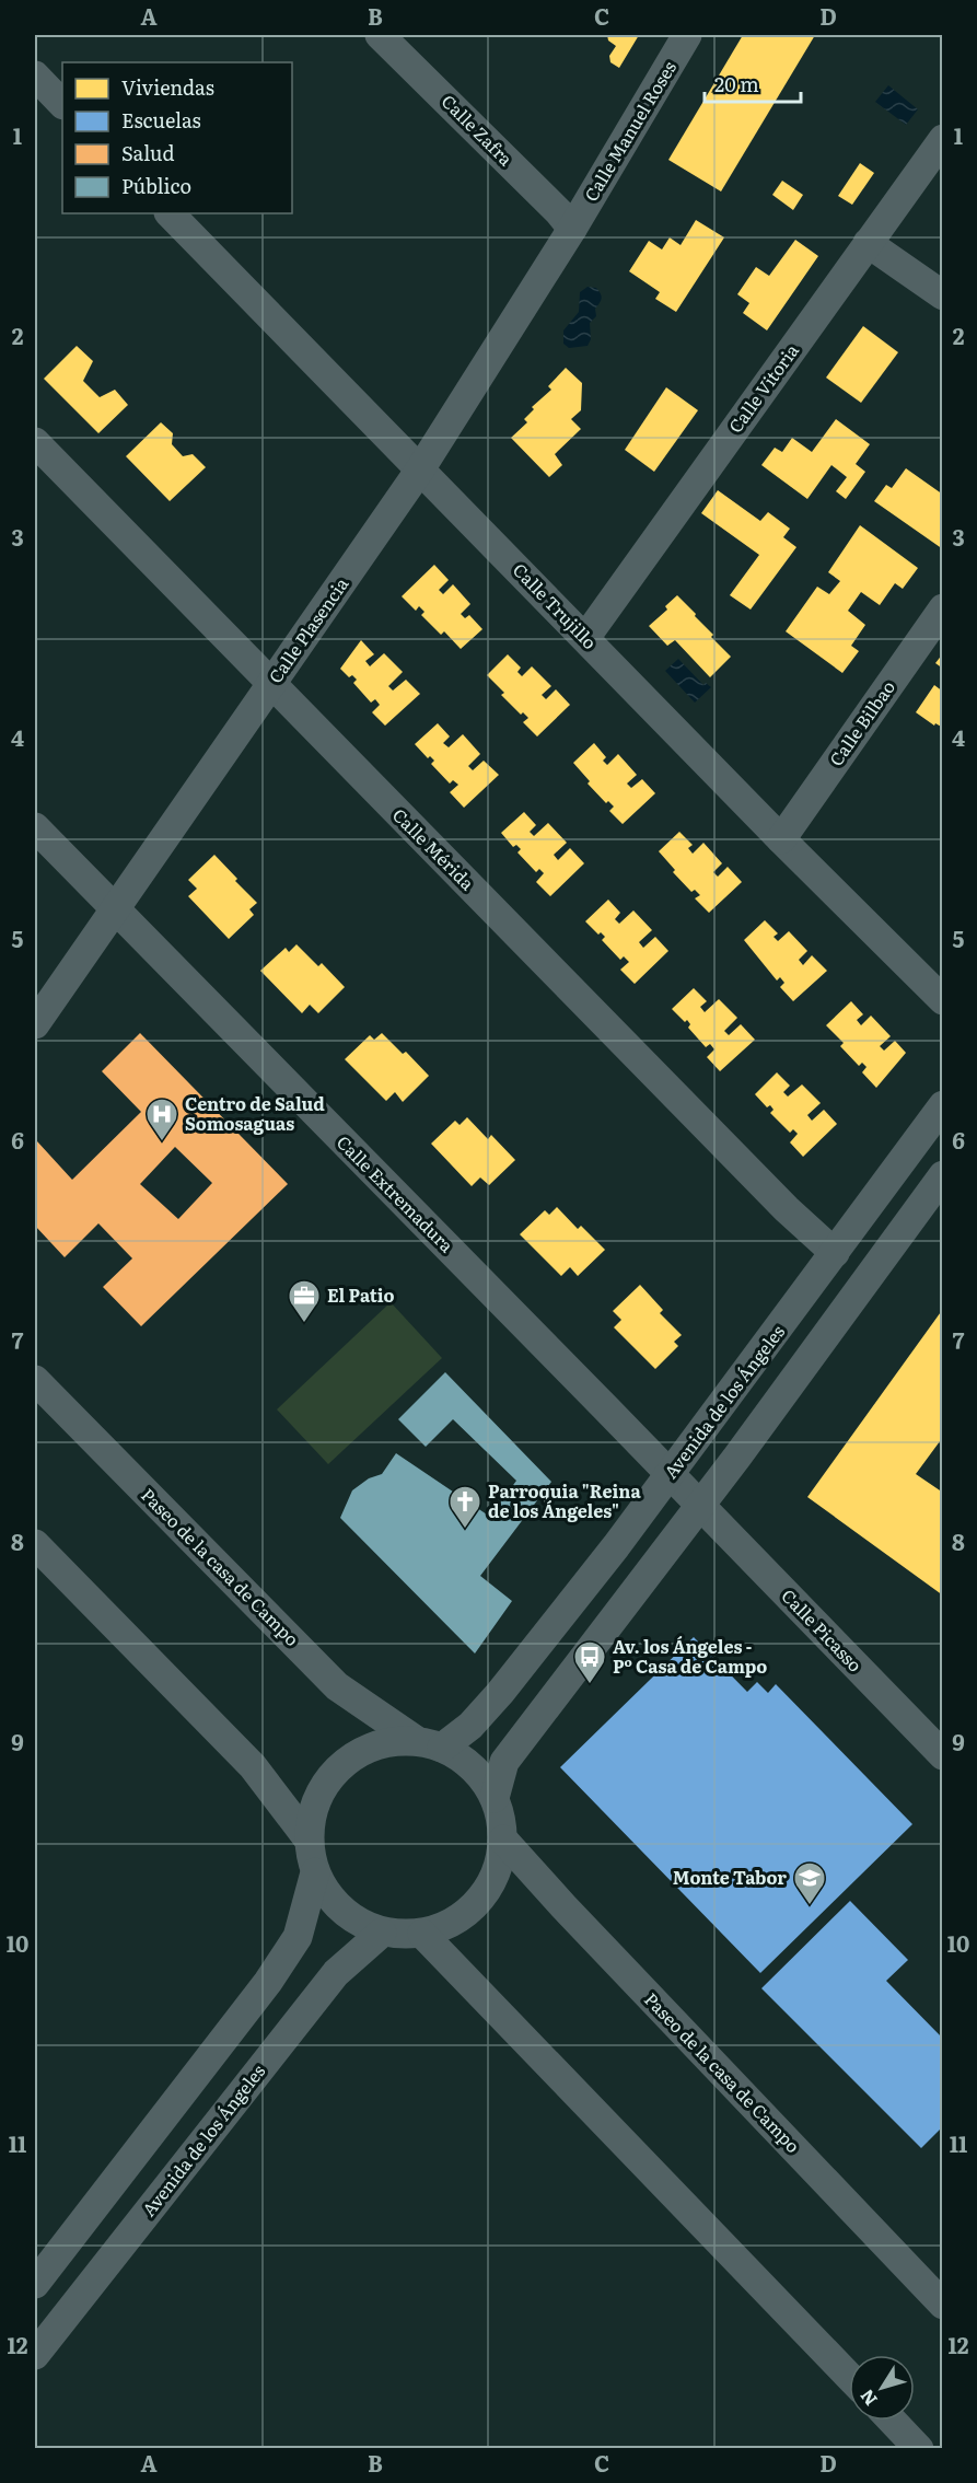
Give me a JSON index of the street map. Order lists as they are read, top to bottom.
{
  "streets": {
    "street": [
      "Calle Zafra",
      "Calle Manuel Roses",
      "Calle Vitoria",
      "Calle Trujillo",
      "Calle Plasencia",
      "Calle Bilbao",
      "Calle Mérida",
      "Calle Extremadura",
      "Avenida de los Ángeles",
      "Paseo de la casa de Campo",
      "Calle Picasso"
    ]
  },
  "crossings": [
    ["Calle Zafra", "Calle Manuel Roses"],
    ["Calle Zafra", "Calle Plasencia"],
    ["Calle Manuel Roses", "Calle Plasencia"],
    ["Calle Vitoria", "Calle Trujillo"],
    ["Calle Trujillo", "Calle Plasencia"],
    ["Calle Trujillo", "Calle Bilbao"],
    ["Calle Plasencia", "Calle Mérida"],
    ["Calle Plasencia", "Calle Extremadura"],
    ["Calle Mérida", "Avenida de los Ángeles"],
    ["Calle Extremadura", "Avenida de los Ángeles"],
    ["Calle Extremadura", "Calle Picasso"],
    ["Avenida de los Ángeles", "Paseo de la casa de Campo"]
  ],
  "places": {
    "hospital": ["Centro de Salud Somosaguas"],
    "office": ["El Patio"],
    "church": ["Parroquia \"Reina de los Ángeles\""],
    "bus stop": ["Av. los Ángeles - Pº Casa de Campo"],
    "school or university": ["Monte Tabor"]
  },
  "legend": [
    "Viviendas",
    "Escuelas",
    "Salud",
    "Público"
  ],
  "scale_bar": "20 m",
  "north": "bottom left",
  "grid": {
    "columns": [
      "A",
      "B",
      "C",
      "D"
    ],
    "rows": [
      "1",
      "2",
      "3",
      "4",
      "5",
      "6",
      "7",
      "8",
      "9",
      "10",
      "11",
      "12"
    ]
  }
}
